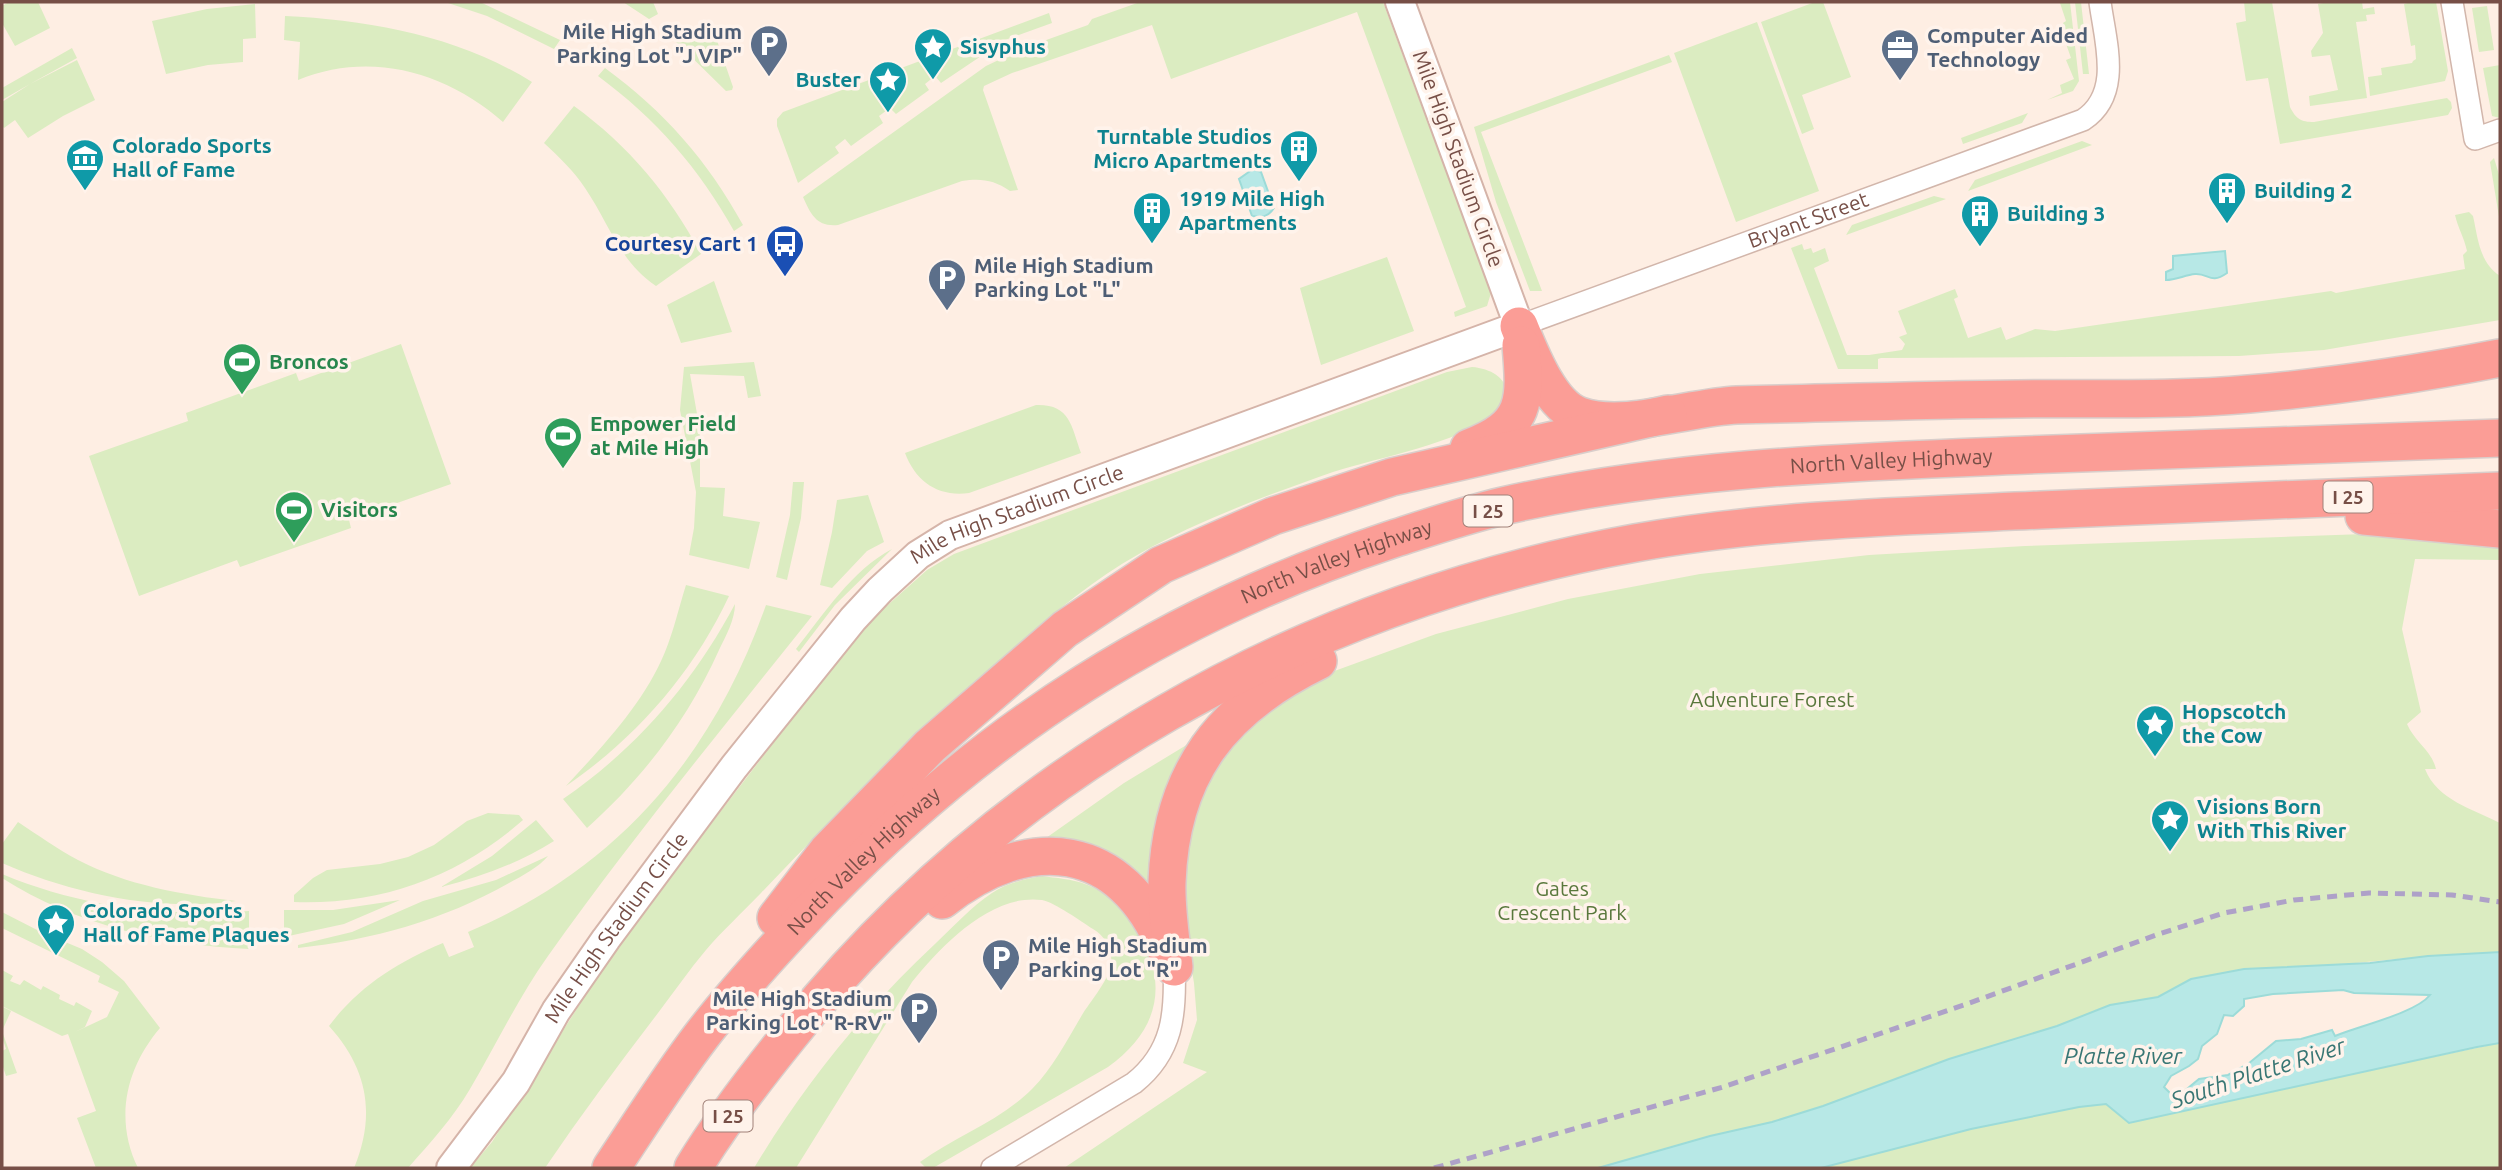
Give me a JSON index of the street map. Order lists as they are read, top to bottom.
{
  "streets": {
    "highway": ["North Valley Highway", "I 25"],
    "street": ["Mile High Stadium Circle", "Bryant Street"]
  },
  "crossings": [
    ["Mile High Stadium Circle", "Bryant Street"]
  ],
  "water": ["Platte River", "South Platte River"],
  "parks": ["Adventure Forest", "Gates Crescent Park"],
  "places": {
    "parking": [
      "Mile High Stadium Parking Lot \"J VIP\"",
      "Mile High Stadium Parking Lot \"L\"",
      "Mile High Stadium Parking Lot \"R\"",
      "Mile High Stadium Parking Lot \"R-RV\""
    ],
    "place": [
      "Sisyphus",
      "Buster",
      "Hopscotch the Cow",
      "Visions Born With This River",
      "Colorado Sports Hall of Fame Plaques"
    ],
    "office": ["Computer Aided Technology"],
    "building": [
      "Turntable Studios Micro Apartments",
      "Building 2",
      "1919 Mile High Apartments",
      "Building 3"
    ],
    "museum": ["Colorado Sports Hall of Fame"],
    "bus stop": ["Courtesy Cart 1"],
    "sports": ["Broncos", "Empower Field at Mile High", "Visitors"]
  }
}
